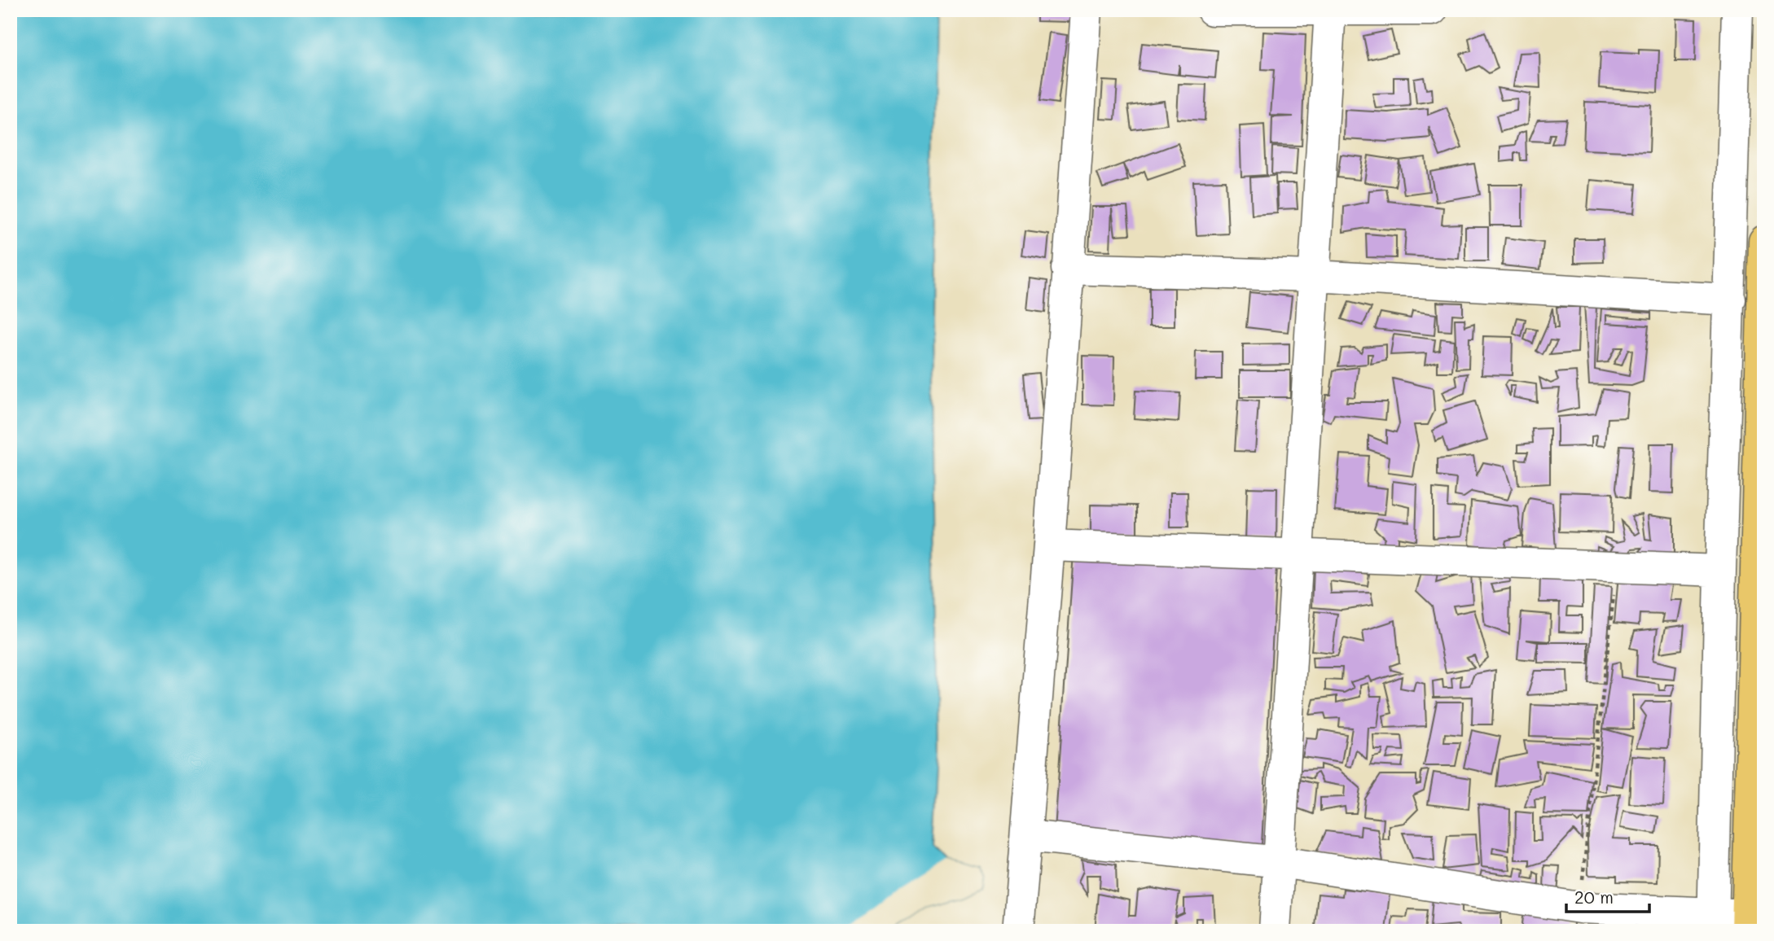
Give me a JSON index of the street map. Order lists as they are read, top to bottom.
{
  "scale_bar": "20 m"
}
